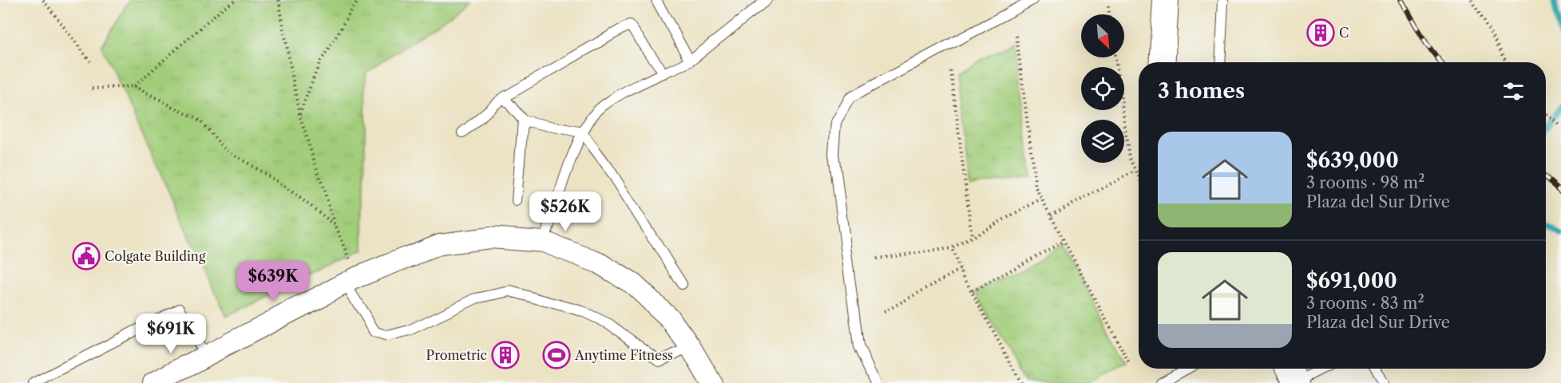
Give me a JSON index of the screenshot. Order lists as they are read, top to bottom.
{
  "places": {
    "building": ["C", "Prometric"],
    "public building": ["Colgate Building"],
    "sports": ["Anytime Fitness"]
  },
  "north": "bottom right",
  "page": {
    "heading": "3 homes",
    "list": [
      {
        "name": "$639,000",
        "note": "3 rooms · 98 m² · Plaza del Sur Drive"
      },
      {
        "name": "$691,000",
        "note": "3 rooms · 83 m² · Plaza del Sur Drive"
      }
    ],
    "price": ["$526K", "$639K", "$691K"]
  }
}
